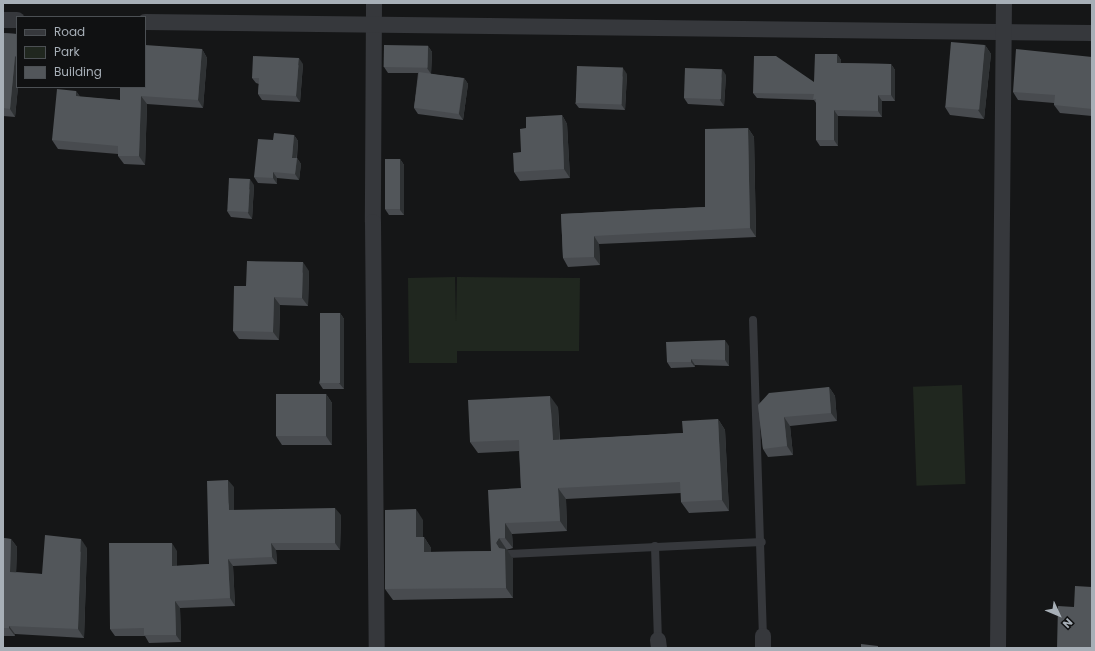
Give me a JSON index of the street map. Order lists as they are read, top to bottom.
{
  "legend": ["Road", "Park", "Building"],
  "north": "bottom right"
}
